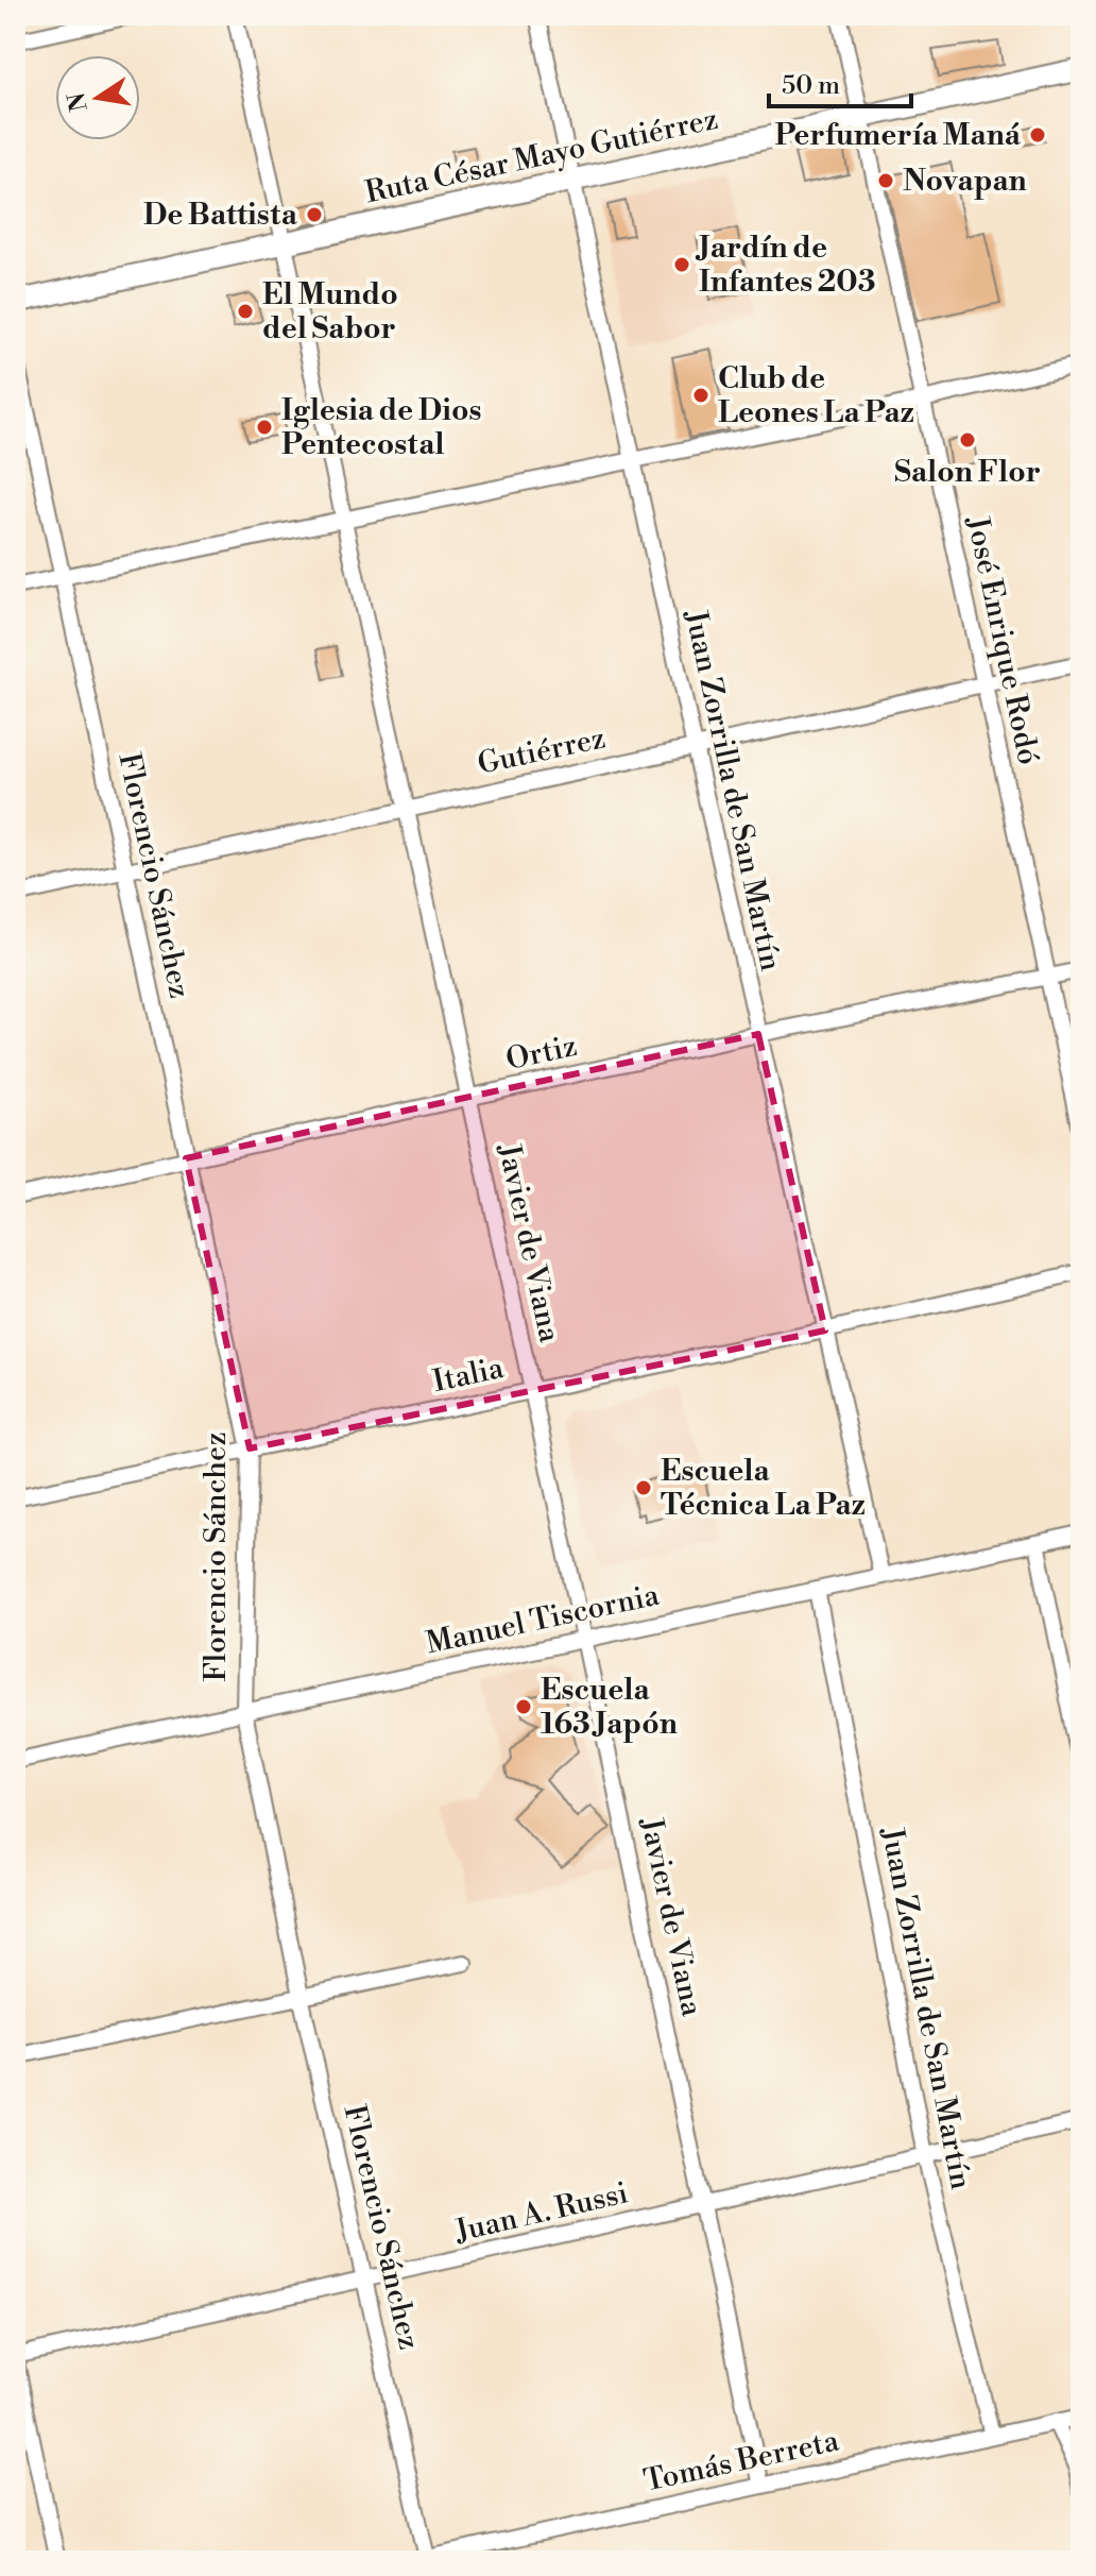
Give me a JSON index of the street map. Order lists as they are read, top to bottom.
{
  "streets": {
    "street": [
      "Ruta César Mayo Gutiérrez",
      "José Enrique Rodó",
      "Gutiérrez",
      "Juan Zorrilla de San Martín",
      "Florencio Sánchez",
      "Ortiz",
      "Javier de Viana",
      "Italia",
      "Manuel Tiscornia",
      "Juan A. Russi",
      "Tomás Berreta"
    ]
  },
  "crossings": [
    ["Ruta César Mayo Gutiérrez", "José Enrique Rodó"],
    ["Ruta César Mayo Gutiérrez", "Juan Zorrilla de San Martín"],
    ["Ruta César Mayo Gutiérrez", "Javier de Viana"],
    ["José Enrique Rodó", "Gutiérrez"],
    ["José Enrique Rodó", "Ortiz"],
    ["Gutiérrez", "Juan Zorrilla de San Martín"],
    ["Gutiérrez", "Florencio Sánchez"],
    ["Gutiérrez", "Javier de Viana"],
    ["Juan Zorrilla de San Martín", "Ortiz"],
    ["Juan Zorrilla de San Martín", "Italia"],
    ["Juan Zorrilla de San Martín", "Manuel Tiscornia"],
    ["Juan Zorrilla de San Martín", "Juan A. Russi"],
    ["Juan Zorrilla de San Martín", "Tomás Berreta"],
    ["Florencio Sánchez", "Ortiz"],
    ["Florencio Sánchez", "Italia"],
    ["Florencio Sánchez", "Manuel Tiscornia"],
    ["Florencio Sánchez", "Juan A. Russi"],
    ["Florencio Sánchez", "Tomás Berreta"],
    ["Ortiz", "Javier de Viana"],
    ["Javier de Viana", "Italia"],
    ["Javier de Viana", "Manuel Tiscornia"],
    ["Javier de Viana", "Juan A. Russi"],
    ["Javier de Viana", "Tomás Berreta"]
  ],
  "places": [
    "Perfumería Maná",
    "Novapan",
    "De Battista",
    "Jardín de Infantes 203",
    "El Mundo del Sabor",
    "Club de Leones La Paz",
    "Iglesia de Dios Pentecostal",
    "Salon Flor",
    "Escuela Técnica La Paz",
    "Escuela 163 Japón"
  ],
  "scale_bar": "50 m",
  "north": "left"
}
